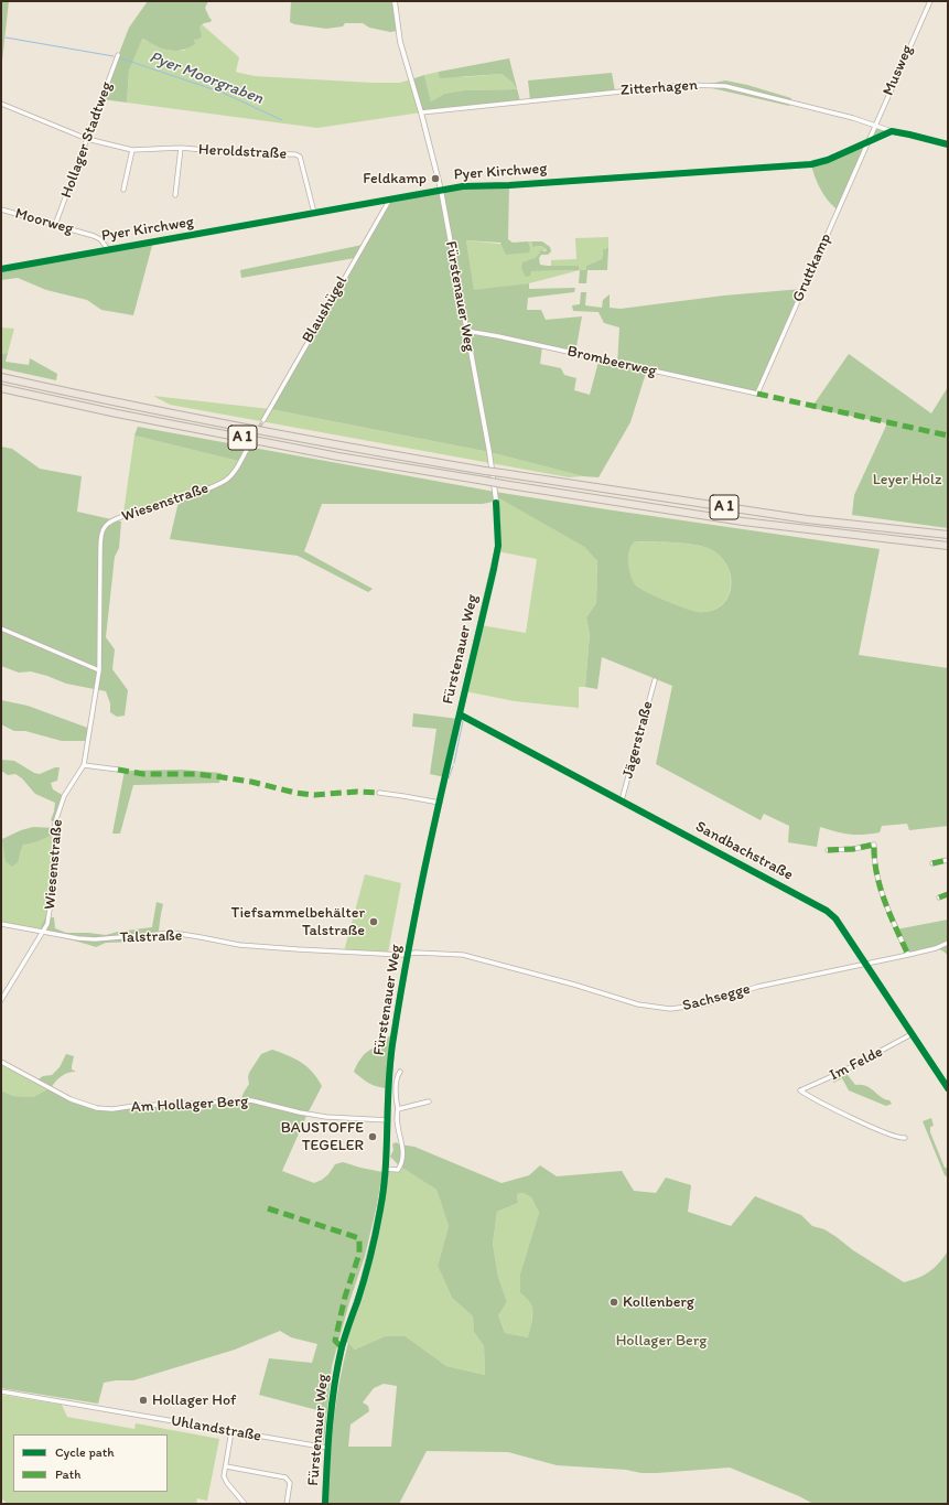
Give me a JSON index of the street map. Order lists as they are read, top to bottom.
{
  "streets": {
    "highway": ["A 1"],
    "street": [
      "Musweg",
      "Zitterhagen",
      "Hollager Stadtweg",
      "Heroldstraße",
      "Pyer Kirchweg",
      "Moorweg",
      "Gruttkamp",
      "Fürstenauer Weg",
      "Blaushügel",
      "Brombeerweg",
      "Wiesenstraße",
      "Jägerstraße",
      "Sandbachstraße",
      "Talstraße",
      "Sachsegge",
      "Im Felde",
      "Am Hollager Berg",
      "Uhlandstraße"
    ]
  },
  "crossings": [
    ["Musweg", "Zitterhagen"],
    ["Musweg", "Pyer Kirchweg"],
    ["Musweg", "Gruttkamp"],
    ["Zitterhagen", "Pyer Kirchweg"],
    ["Zitterhagen", "Fürstenauer Weg"],
    ["Hollager Stadtweg", "Heroldstraße"],
    ["Hollager Stadtweg", "Moorweg"],
    ["Heroldstraße", "Pyer Kirchweg"],
    ["Pyer Kirchweg", "Moorweg"],
    ["Pyer Kirchweg", "Gruttkamp"],
    ["Pyer Kirchweg", "Fürstenauer Weg"],
    ["Pyer Kirchweg", "Blaushügel"],
    ["Gruttkamp", "Brombeerweg"],
    ["Fürstenauer Weg", "Brombeerweg"],
    ["Fürstenauer Weg", "Sandbachstraße"],
    ["Fürstenauer Weg", "Talstraße"],
    ["Fürstenauer Weg", "Sachsegge"],
    ["Fürstenauer Weg", "Am Hollager Berg"],
    ["Fürstenauer Weg", "Uhlandstraße"],
    ["Wiesenstraße", "Talstraße"],
    ["Jägerstraße", "Sandbachstraße"],
    ["Sandbachstraße", "Sachsegge"],
    ["Sandbachstraße", "Im Felde"],
    ["Talstraße", "Sachsegge"]
  ],
  "water": ["Pyer Moorgraben"],
  "parks": ["Leyer Holz", "Hollager Berg"],
  "places": [
    "Feldkamp",
    "Tiefsammelbehälter Talstraße",
    "BAUSTOFFE TEGELER",
    "Kollenberg",
    "Hollager Hof"
  ],
  "legend": ["Cycle path", "Path"]
}
